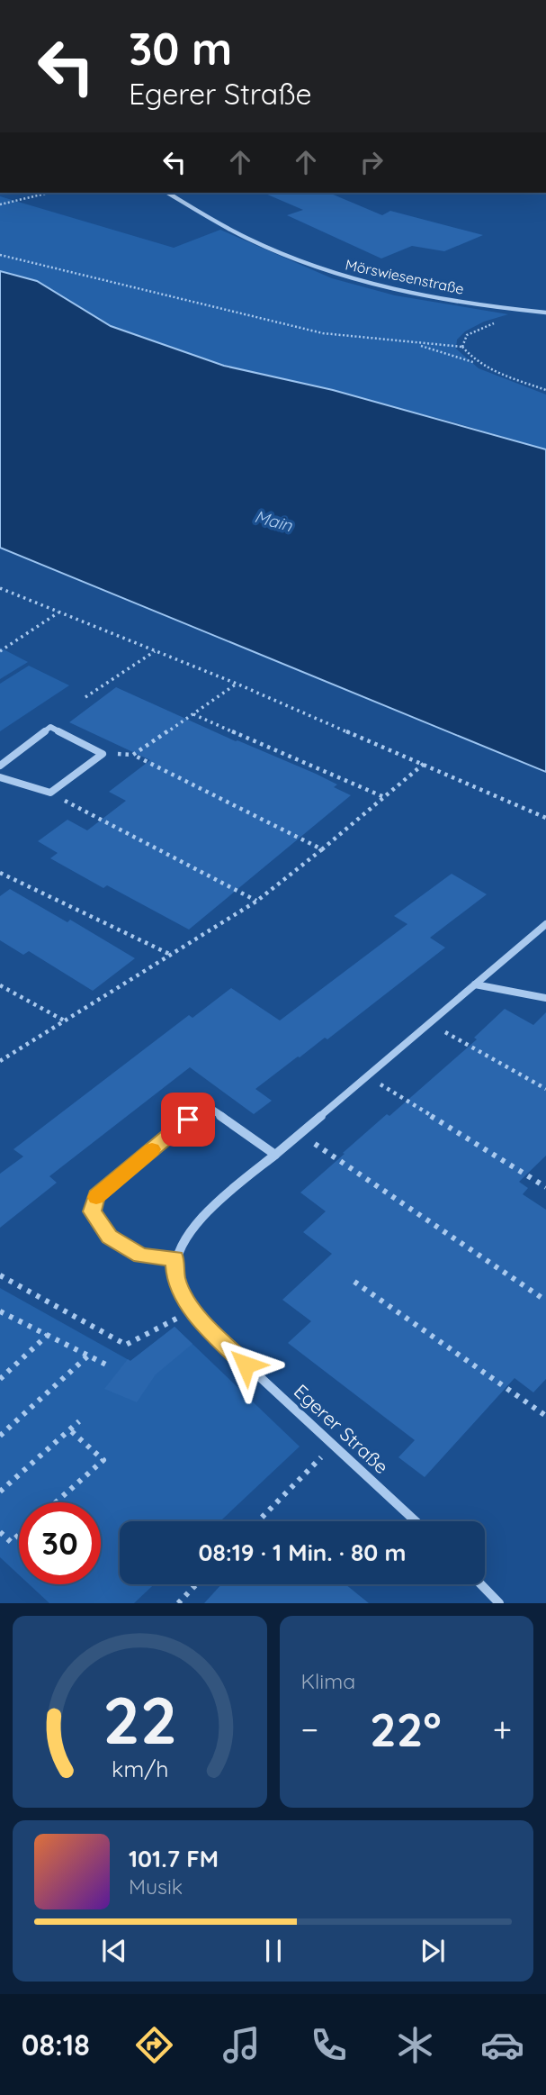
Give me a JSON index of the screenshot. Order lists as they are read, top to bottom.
{
  "streets": {
    "street": ["Mörswiesenstraße", "Egerer Straße"]
  },
  "water": ["Main"],
  "page": {
    "turn": ["30 m", "Egerer Straße"],
    "limit": "30",
    "trip": "08:19 · 1 Min. · 80 m",
    "tile": "Klima",
    "heat": ["−", "22°", "+"],
    "song": ["101.7 FM", "Musik"],
    "tabs": "08:18",
    "gauge": ["22", "km/h"]
  }
}
